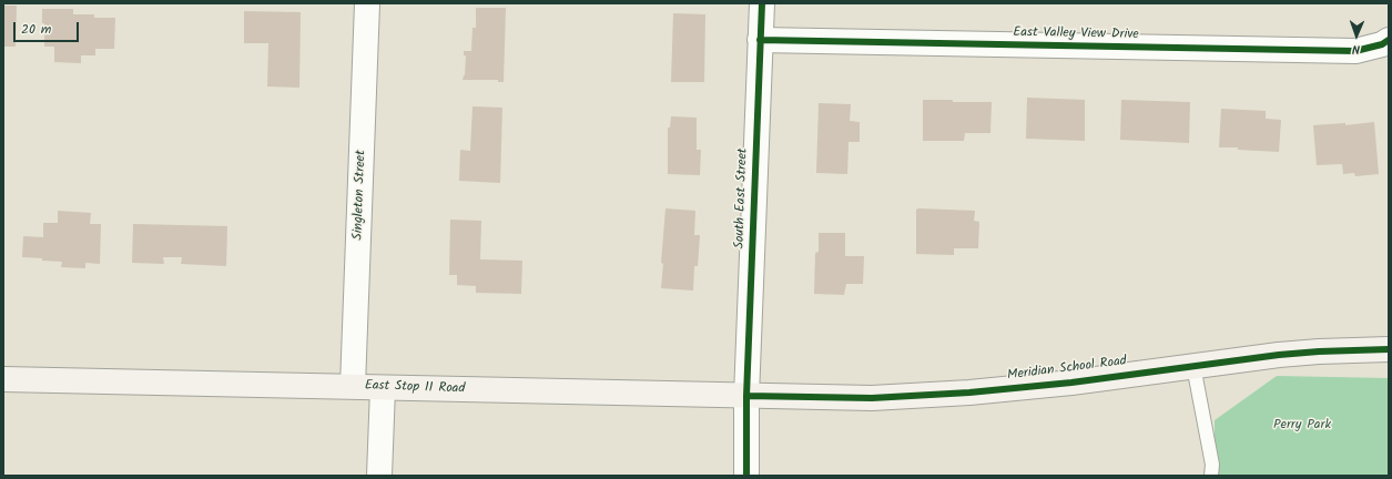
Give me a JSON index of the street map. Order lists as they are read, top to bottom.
{
  "streets": {
    "main road": ["Meridian School Road", "East Stop 11 Road"],
    "street": ["East Valley View Drive", "Singleton Street", "South East Street"]
  },
  "crossings": [
    ["East Valley View Drive", "South East Street"],
    ["Singleton Street", "East Stop 11 Road"],
    ["South East Street", "Meridian School Road"],
    ["South East Street", "East Stop 11 Road"],
    ["Meridian School Road", "East Stop 11 Road"]
  ],
  "parks": ["Perry Park"],
  "scale_bar": "20 m",
  "north": "bottom"
}
